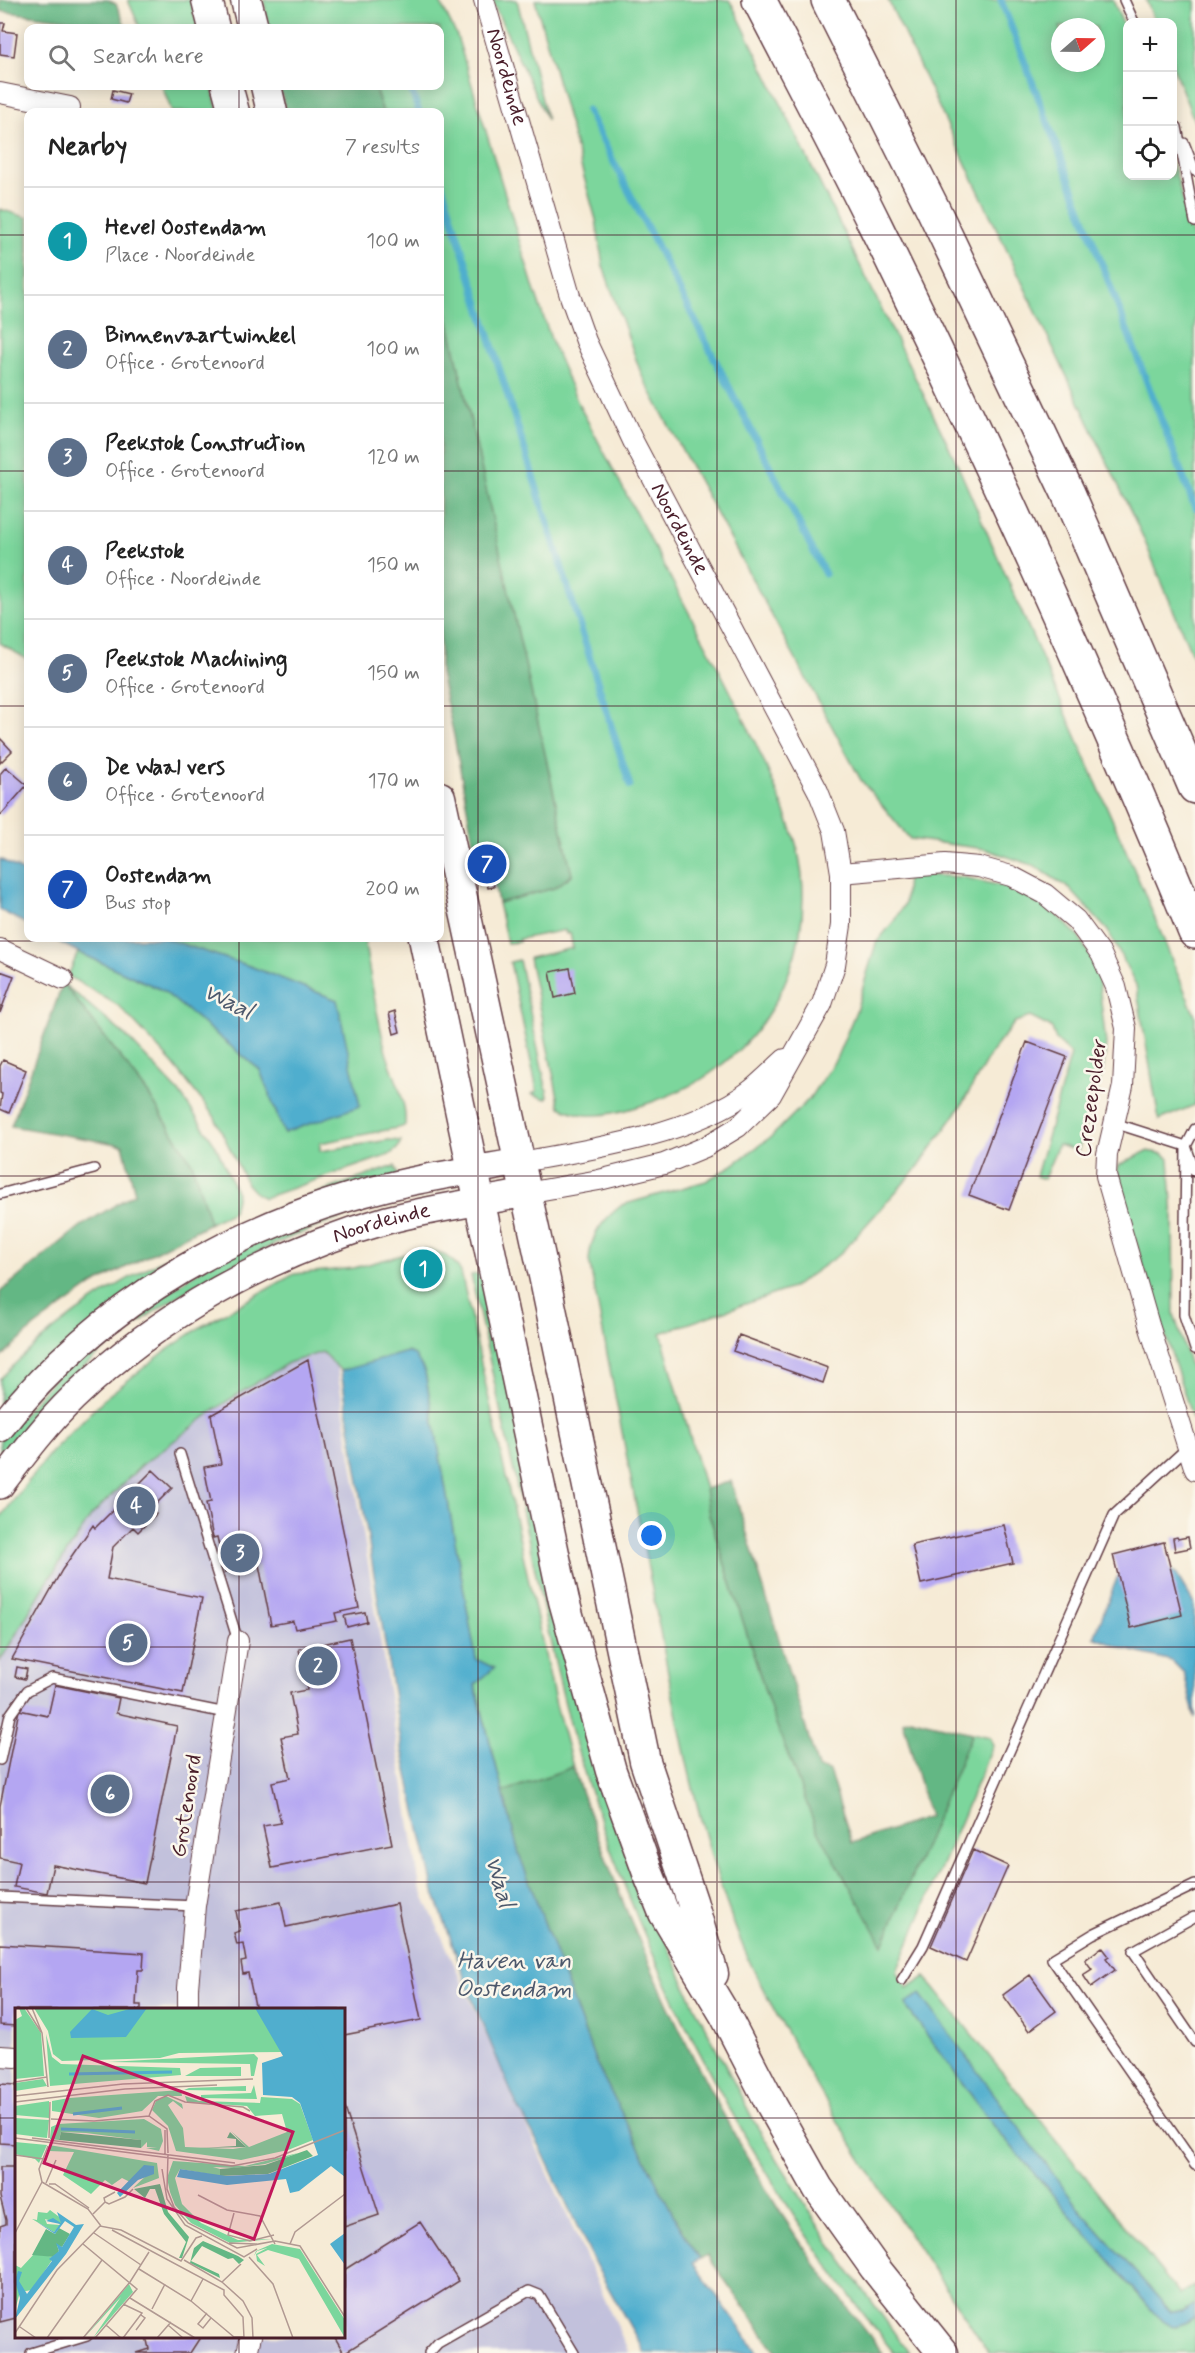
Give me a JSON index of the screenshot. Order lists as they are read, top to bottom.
{
  "streets": {
    "main road": ["Noordeinde"],
    "street": ["Crezeepolder", "Grotenoord"]
  },
  "crossings": [
    ["Noordeinde", "Crezeepolder"]
  ],
  "water": ["Waal", "Haven van Oostendam"],
  "north": "right",
  "page": {
    "map_buttons": ["+", "−"],
    "search": "Search here",
    "heading": ["Nearby", "7 results"],
    "list": [
      {
        "mark": "1",
        "name": "Hevel Oostendam",
        "note": "Place · Noordeinde",
        "value": "100 m"
      },
      {
        "mark": "2",
        "name": "Binnenvaartwinkel",
        "note": "Office · Grotenoord",
        "value": "100 m"
      },
      {
        "mark": "3",
        "name": "Peekstok Construction",
        "note": "Office · Grotenoord",
        "value": "120 m"
      },
      {
        "mark": "4",
        "name": "Peekstok",
        "note": "Office · Noordeinde",
        "value": "150 m"
      },
      {
        "mark": "5",
        "name": "Peekstok Machining",
        "note": "Office · Grotenoord",
        "value": "150 m"
      },
      {
        "mark": "6",
        "name": "De Waal vers",
        "note": "Office · Grotenoord",
        "value": "170 m"
      },
      {
        "mark": "7",
        "name": "Oostendam",
        "note": "Bus stop",
        "value": "200 m"
      }
    ],
    "pins": [
      "7",
      "1",
      "4",
      "3",
      "5",
      "2",
      "6"
    ]
  }
}
